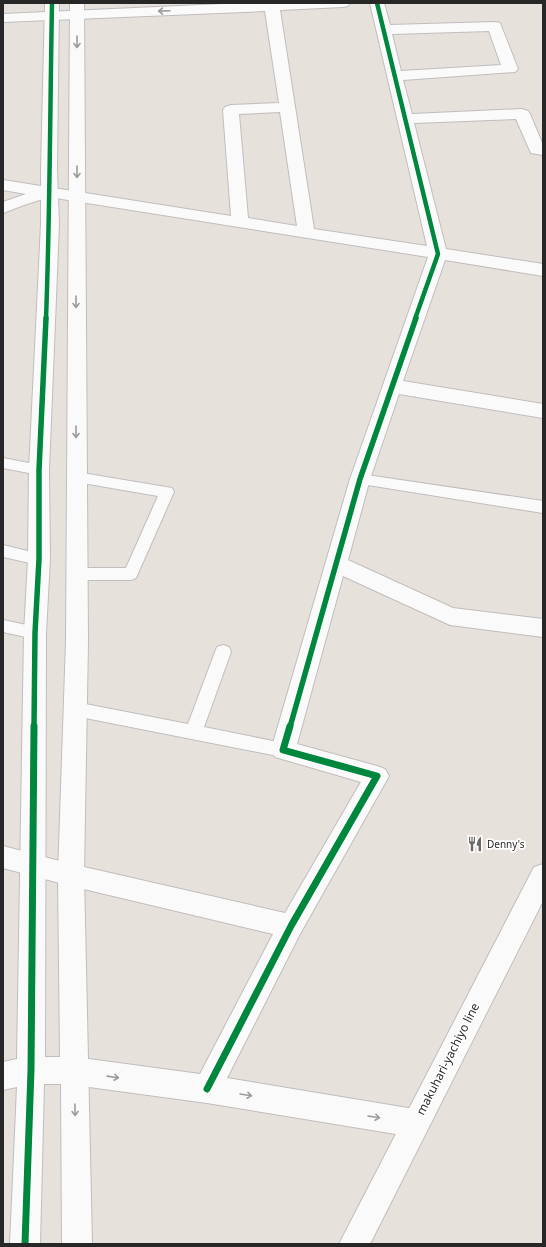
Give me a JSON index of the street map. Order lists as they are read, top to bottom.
{
  "streets": {
    "street": ["makuhari-yachiyo line"]
  },
  "places": {
    "restaurant": ["Denny's"]
  }
}
